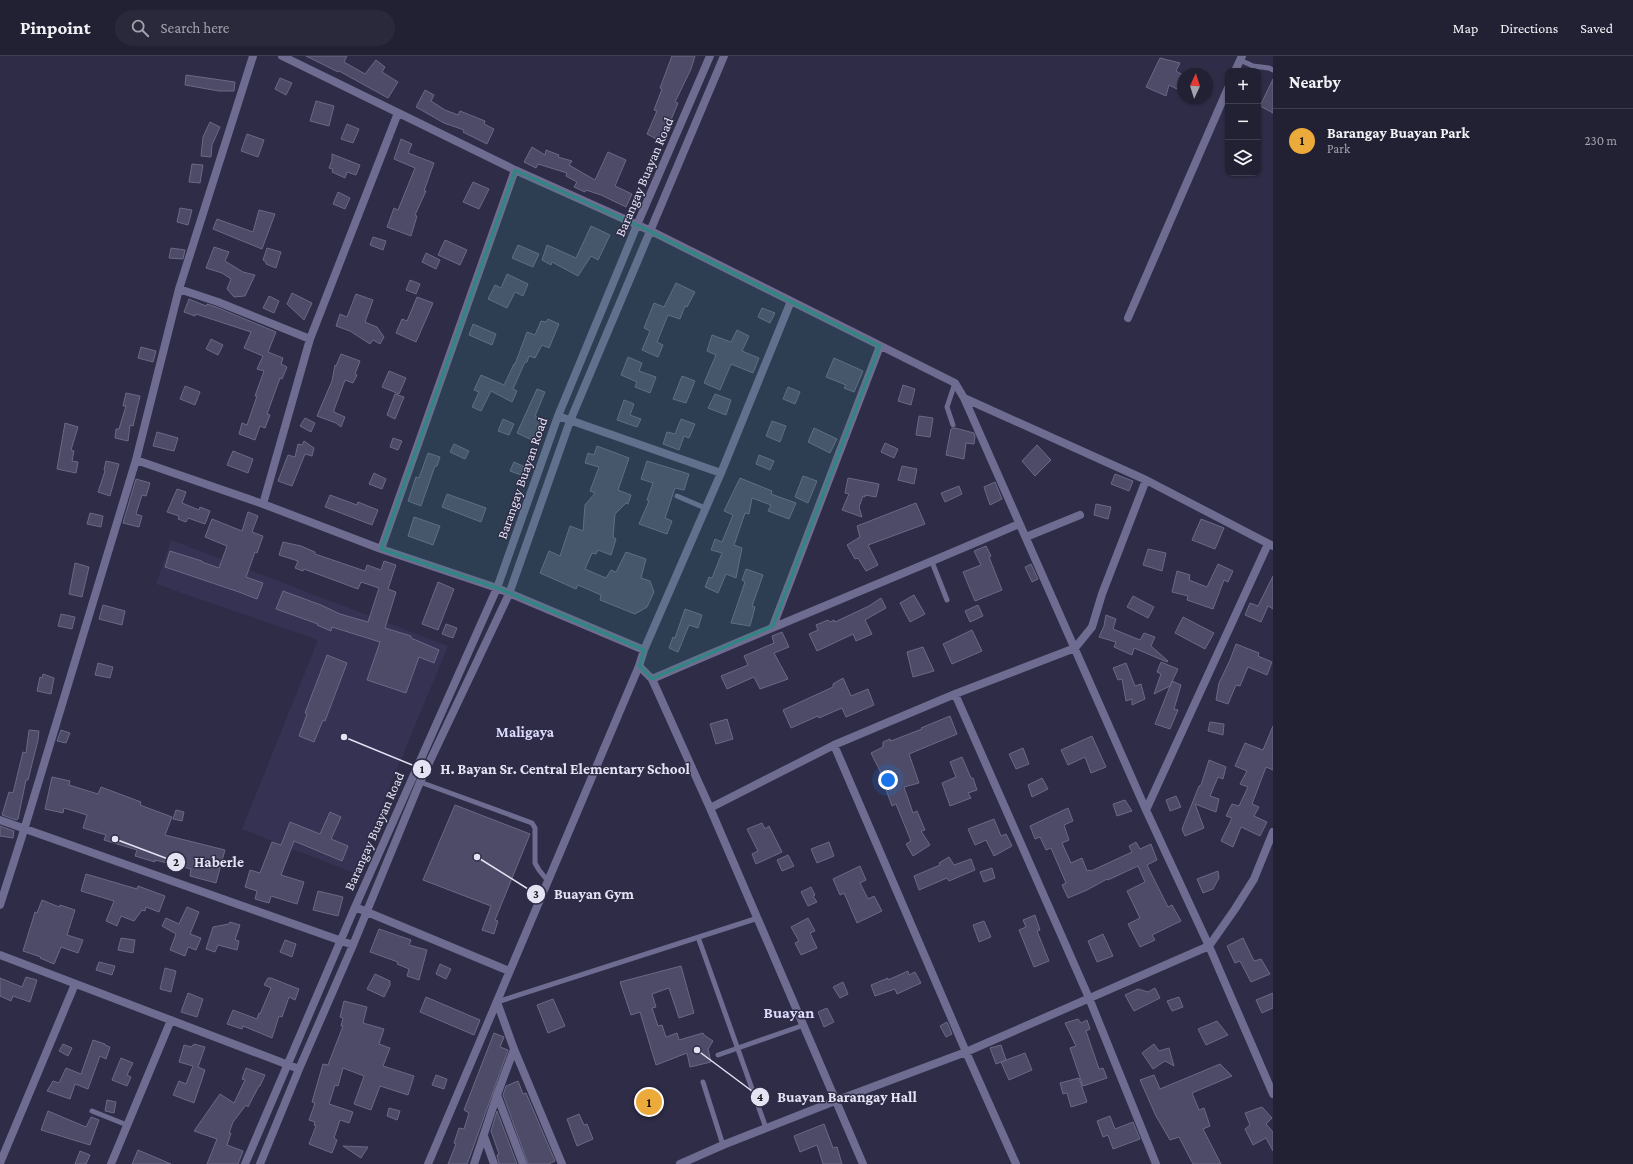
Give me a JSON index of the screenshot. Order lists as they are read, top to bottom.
{
  "streets": {
    "street": ["Barangay Buayan Road"]
  },
  "districts": ["Maligaya", "Buayan"],
  "places": [
    "H. Bayan Sr. Central Elementary School",
    "Haberle",
    "Buayan Gym",
    "Buayan Barangay Hall"
  ],
  "north": "top",
  "page": {
    "header": "Pinpoint",
    "search": "Search here",
    "nav": ["Map", "Directions", "Saved"],
    "heading": "Nearby",
    "map_buttons": ["+", "−"],
    "list": [
      {
        "mark": "1",
        "name": "Barangay Buayan Park",
        "note": "Park",
        "value": "230 m"
      }
    ],
    "pins": "1"
  }
}
